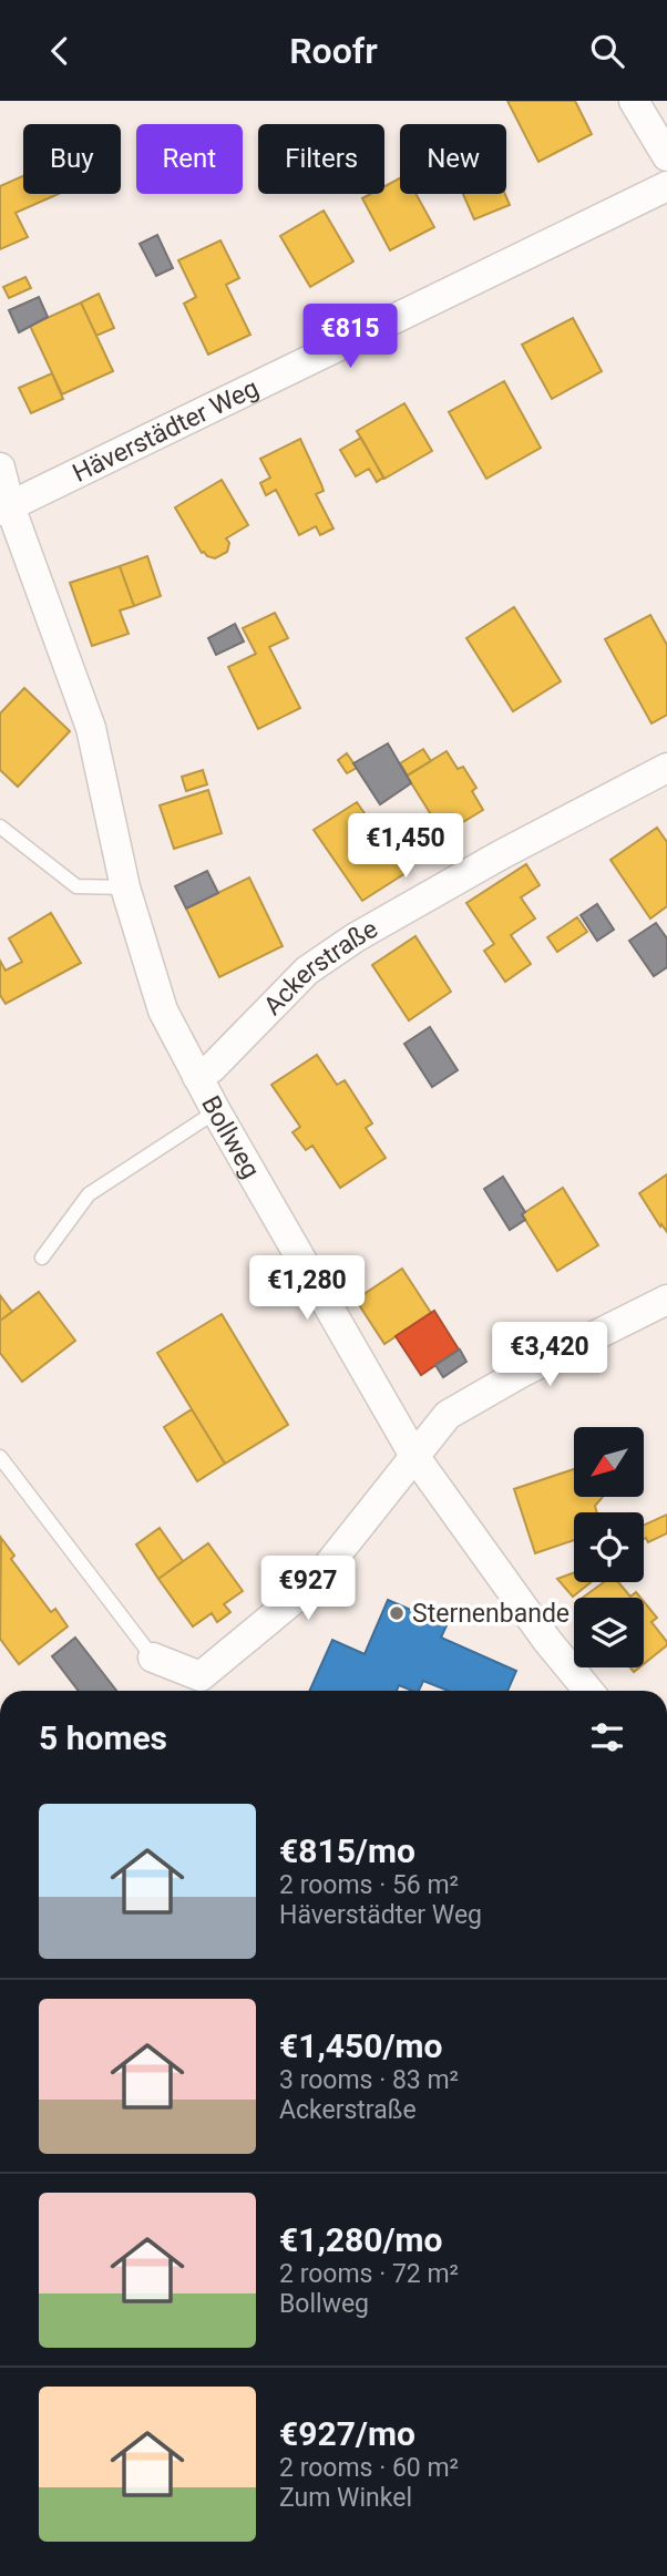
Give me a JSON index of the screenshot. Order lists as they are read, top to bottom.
{
  "streets": {
    "street": ["Häverstädter Weg", "Ackerstraße", "Bollweg"]
  },
  "crossings": [
    ["Häverstädter Weg", "Bollweg"],
    ["Ackerstraße", "Bollweg"]
  ],
  "places": ["Sternenbande"],
  "north": "bottom left",
  "page": {
    "header": "Roofr",
    "chip": [
      "Buy",
      "Rent",
      "Filters",
      "New"
    ],
    "price": [
      "€815",
      "€1,450",
      "€1,280",
      "€3,420",
      "€927"
    ],
    "heading": "5 homes",
    "list": [
      {
        "name": "€815/mo",
        "note": "2 rooms · 56 m² · Häverstädter Weg"
      },
      {
        "name": "€1,450/mo",
        "note": "3 rooms · 83 m² · Ackerstraße"
      },
      {
        "name": "€1,280/mo",
        "note": "2 rooms · 72 m² · Bollweg"
      },
      {
        "name": "€927/mo",
        "note": "2 rooms · 60 m² · Zum Winkel"
      }
    ]
  }
}
